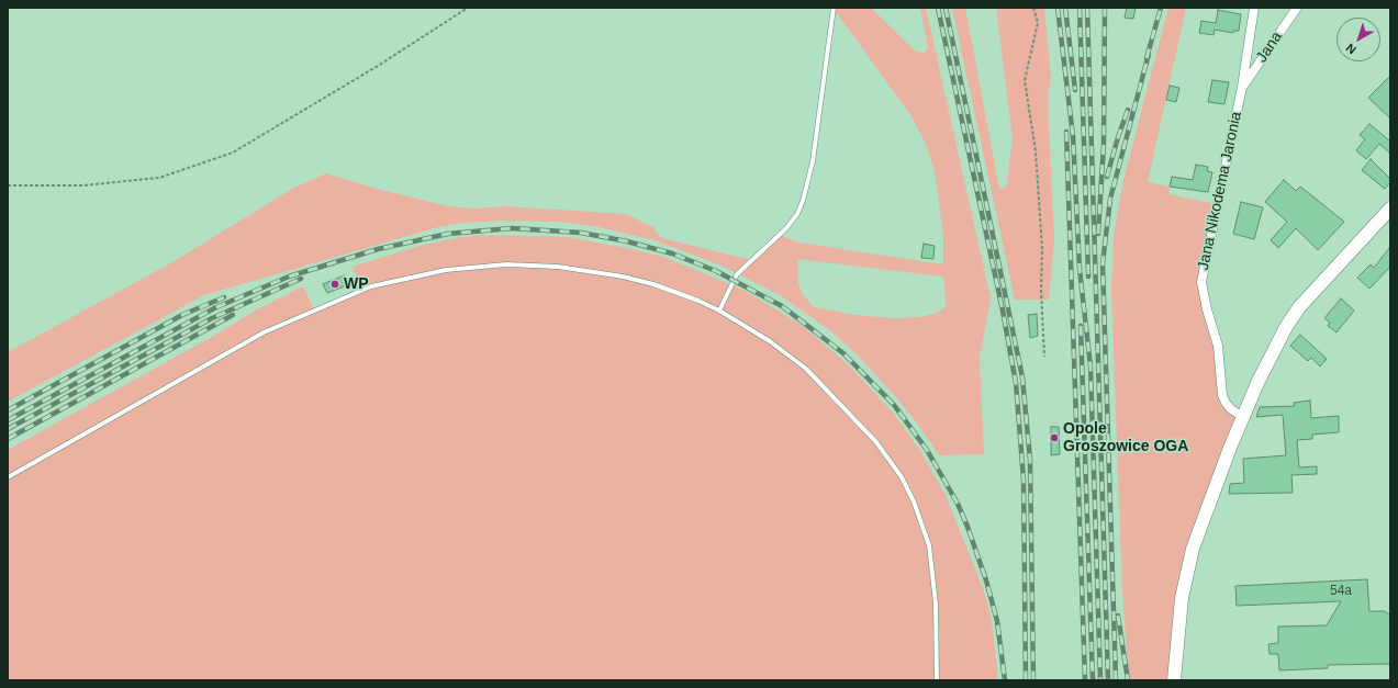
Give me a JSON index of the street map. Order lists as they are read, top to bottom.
{
  "streets": {
    "street": ["Jana", "Jana Nikodema Jaronia"]
  },
  "crossings": [
    ["Jana", "Jana Nikodema Jaronia"]
  ],
  "places": ["WP", "Opole Groszowice OGA"],
  "house_numbers": ["54a"],
  "north": "bottom left"
}
